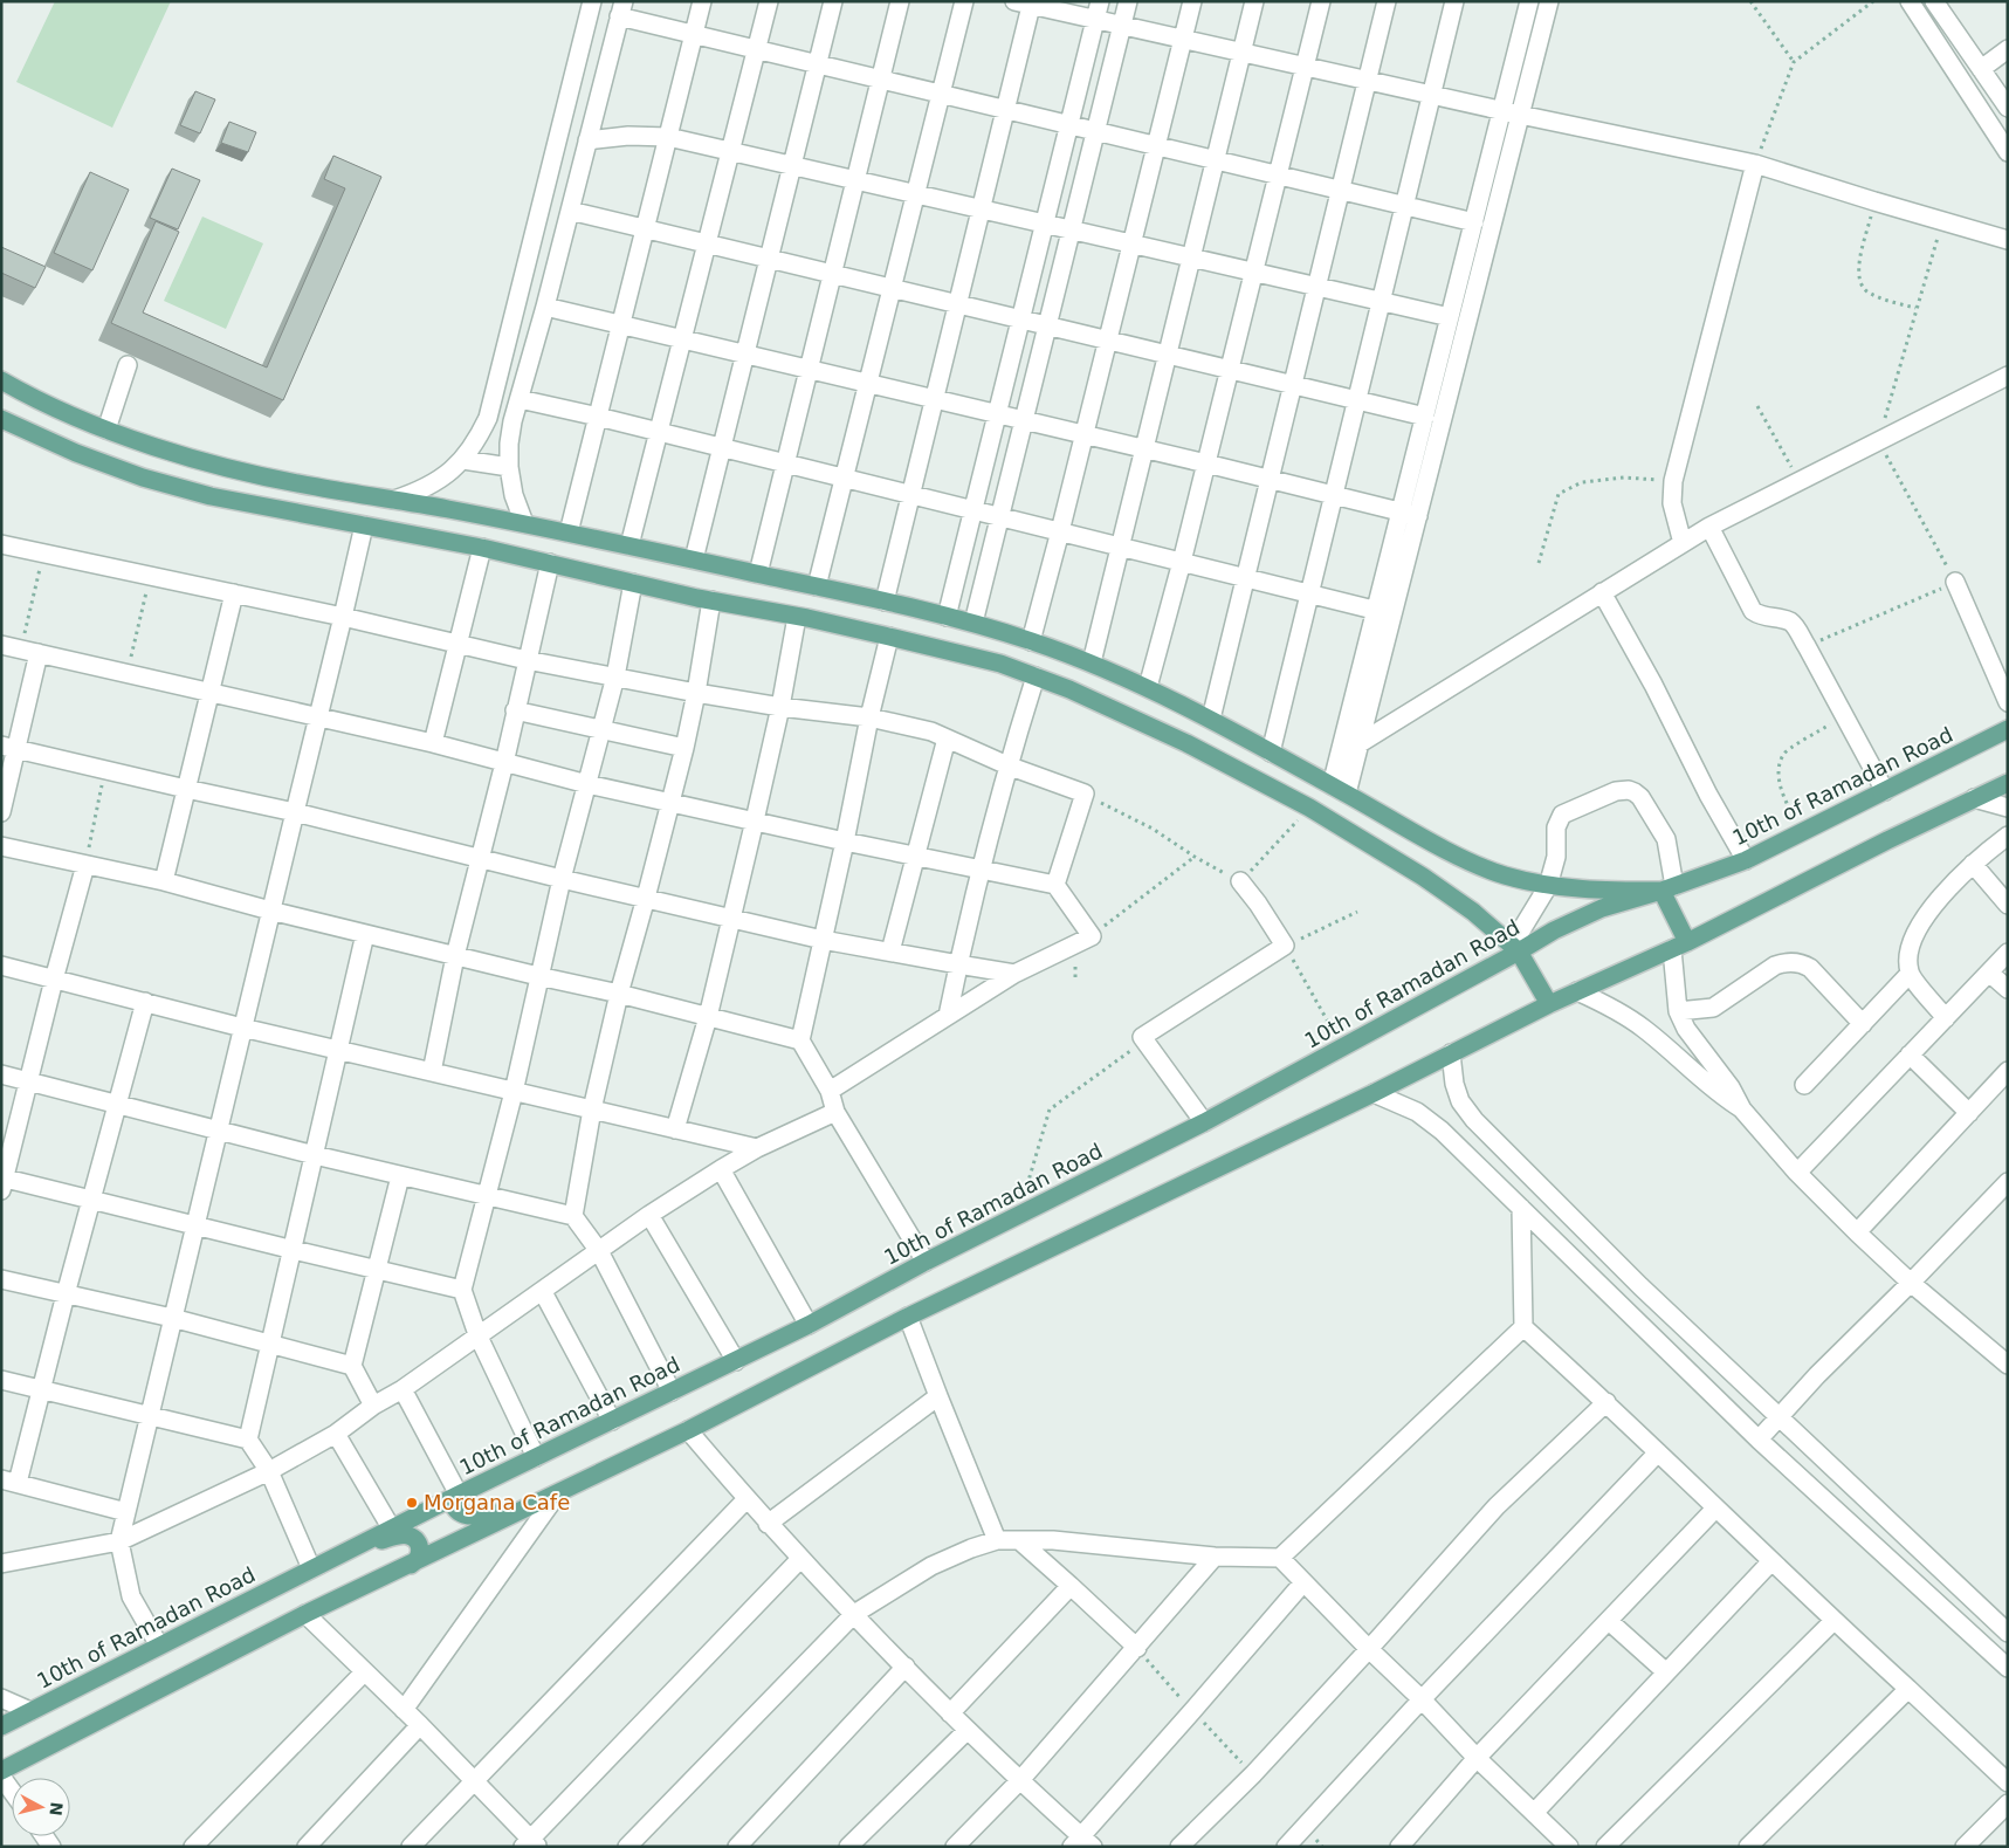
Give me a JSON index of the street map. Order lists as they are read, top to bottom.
{
  "streets": {
    "main road": ["10th of Ramadan Road"]
  },
  "places": ["Morgana Cafe"],
  "north": "right"
}
